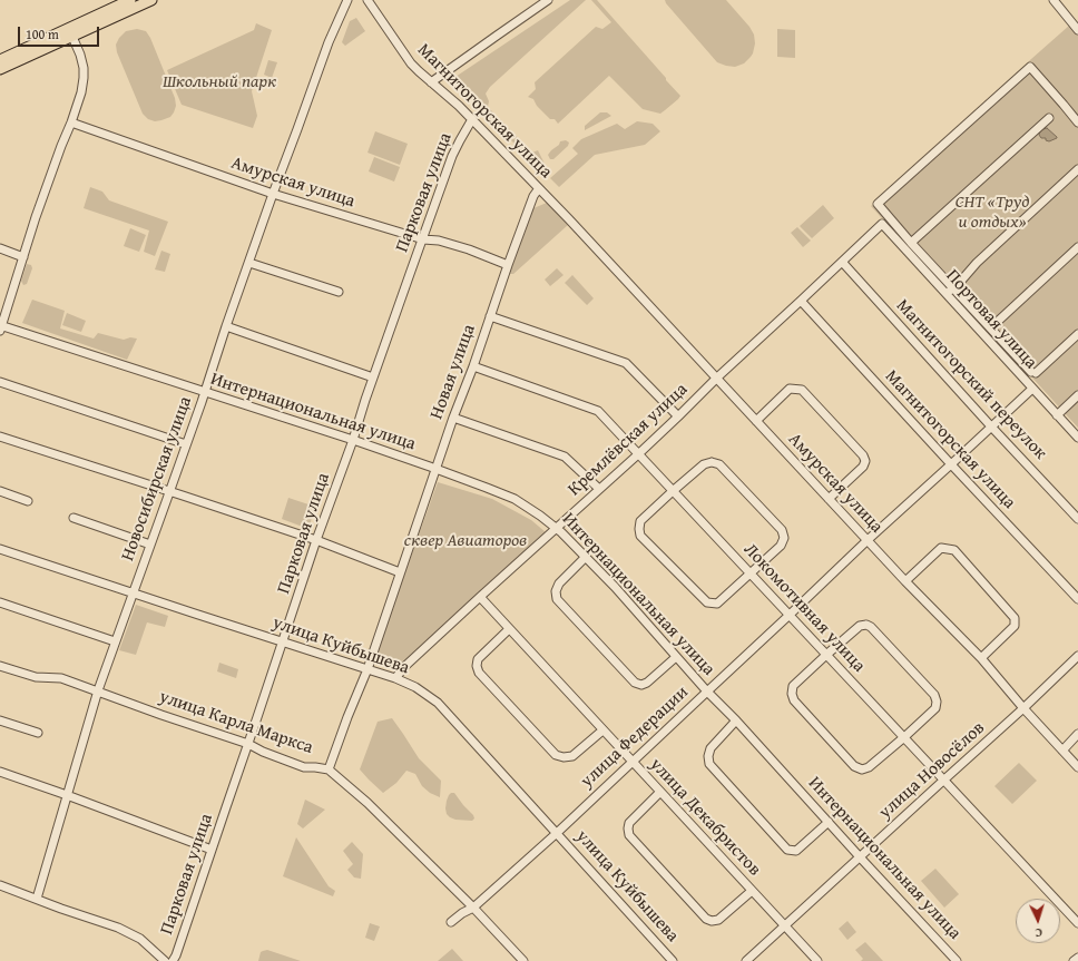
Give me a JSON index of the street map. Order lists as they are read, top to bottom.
{
  "streets": {
    "street": [
      "Магнитогорская улица",
      "Амурская улица",
      "Парковая улица",
      "Портовая улица",
      "Новая улица",
      "Магнитогорский переулок",
      "Интернациональная улица",
      "Кремлёвская улица",
      "Новосибирская улица",
      "Локомотивная улица",
      "улица Куйбышева",
      "улица Карла Маркса",
      "улица Федерации",
      "улица Новосёлов",
      "улица Декабристов"
    ]
  },
  "crossings": [
    ["Магнитогорская улица", "Амурская улица"],
    ["Магнитогорская улица", "Парковая улица"],
    ["Магнитогорская улица", "Новая улица"],
    ["Магнитогорская улица", "Кремлёвская улица"],
    ["Магнитогорская улица", "улица Федерации"],
    ["Амурская улица", "Парковая улица"],
    ["Амурская улица", "Новая улица"],
    ["Амурская улица", "Кремлёвская улица"],
    ["Амурская улица", "Новосибирская улица"],
    ["Амурская улица", "улица Федерации"],
    ["Амурская улица", "улица Новосёлов"],
    ["Парковая улица", "Интернациональная улица"],
    ["Парковая улица", "улица Куйбышева"],
    ["Парковая улица", "улица Карла Маркса"],
    ["Портовая улица", "Кремлёвская улица"],
    ["Портовая улица", "улица Федерации"],
    ["Новая улица", "Интернациональная улица"],
    ["Новая улица", "Локомотивная улица"],
    ["Новая улица", "улица Куйбышева"],
    ["Новая улица", "улица Карла Маркса"],
    ["Магнитогорский переулок", "Кремлёвская улица"],
    ["Магнитогорский переулок", "улица Федерации"],
    ["Интернациональная улица", "Кремлёвская улица"],
    ["Интернациональная улица", "Новосибирская улица"],
    ["Интернациональная улица", "улица Федерации"],
    ["Интернациональная улица", "улица Новосёлов"],
    ["Кремлёвская улица", "Локомотивная улица"],
    ["Кремлёвская улица", "улица Куйбышева"],
    ["Кремлёвская улица", "улица Декабристов"],
    ["Новосибирская улица", "улица Куйбышева"],
    ["Новосибирская улица", "улица Карла Маркса"],
    ["Локомотивная улица", "улица Федерации"],
    ["Локомотивная улица", "улица Новосёлов"],
    ["улица Куйбышева", "улица Федерации"],
    ["улица Карла Маркса", "улица Федерации"],
    ["улица Федерации", "улица Декабристов"],
    ["улица Новосёлов", "улица Декабристов"]
  ],
  "parks": ["Школьный парк", "СНТ «Труд и отдых»", "сквер Авиаторов"],
  "scale_bar": "100 m",
  "north": "bottom"
}
